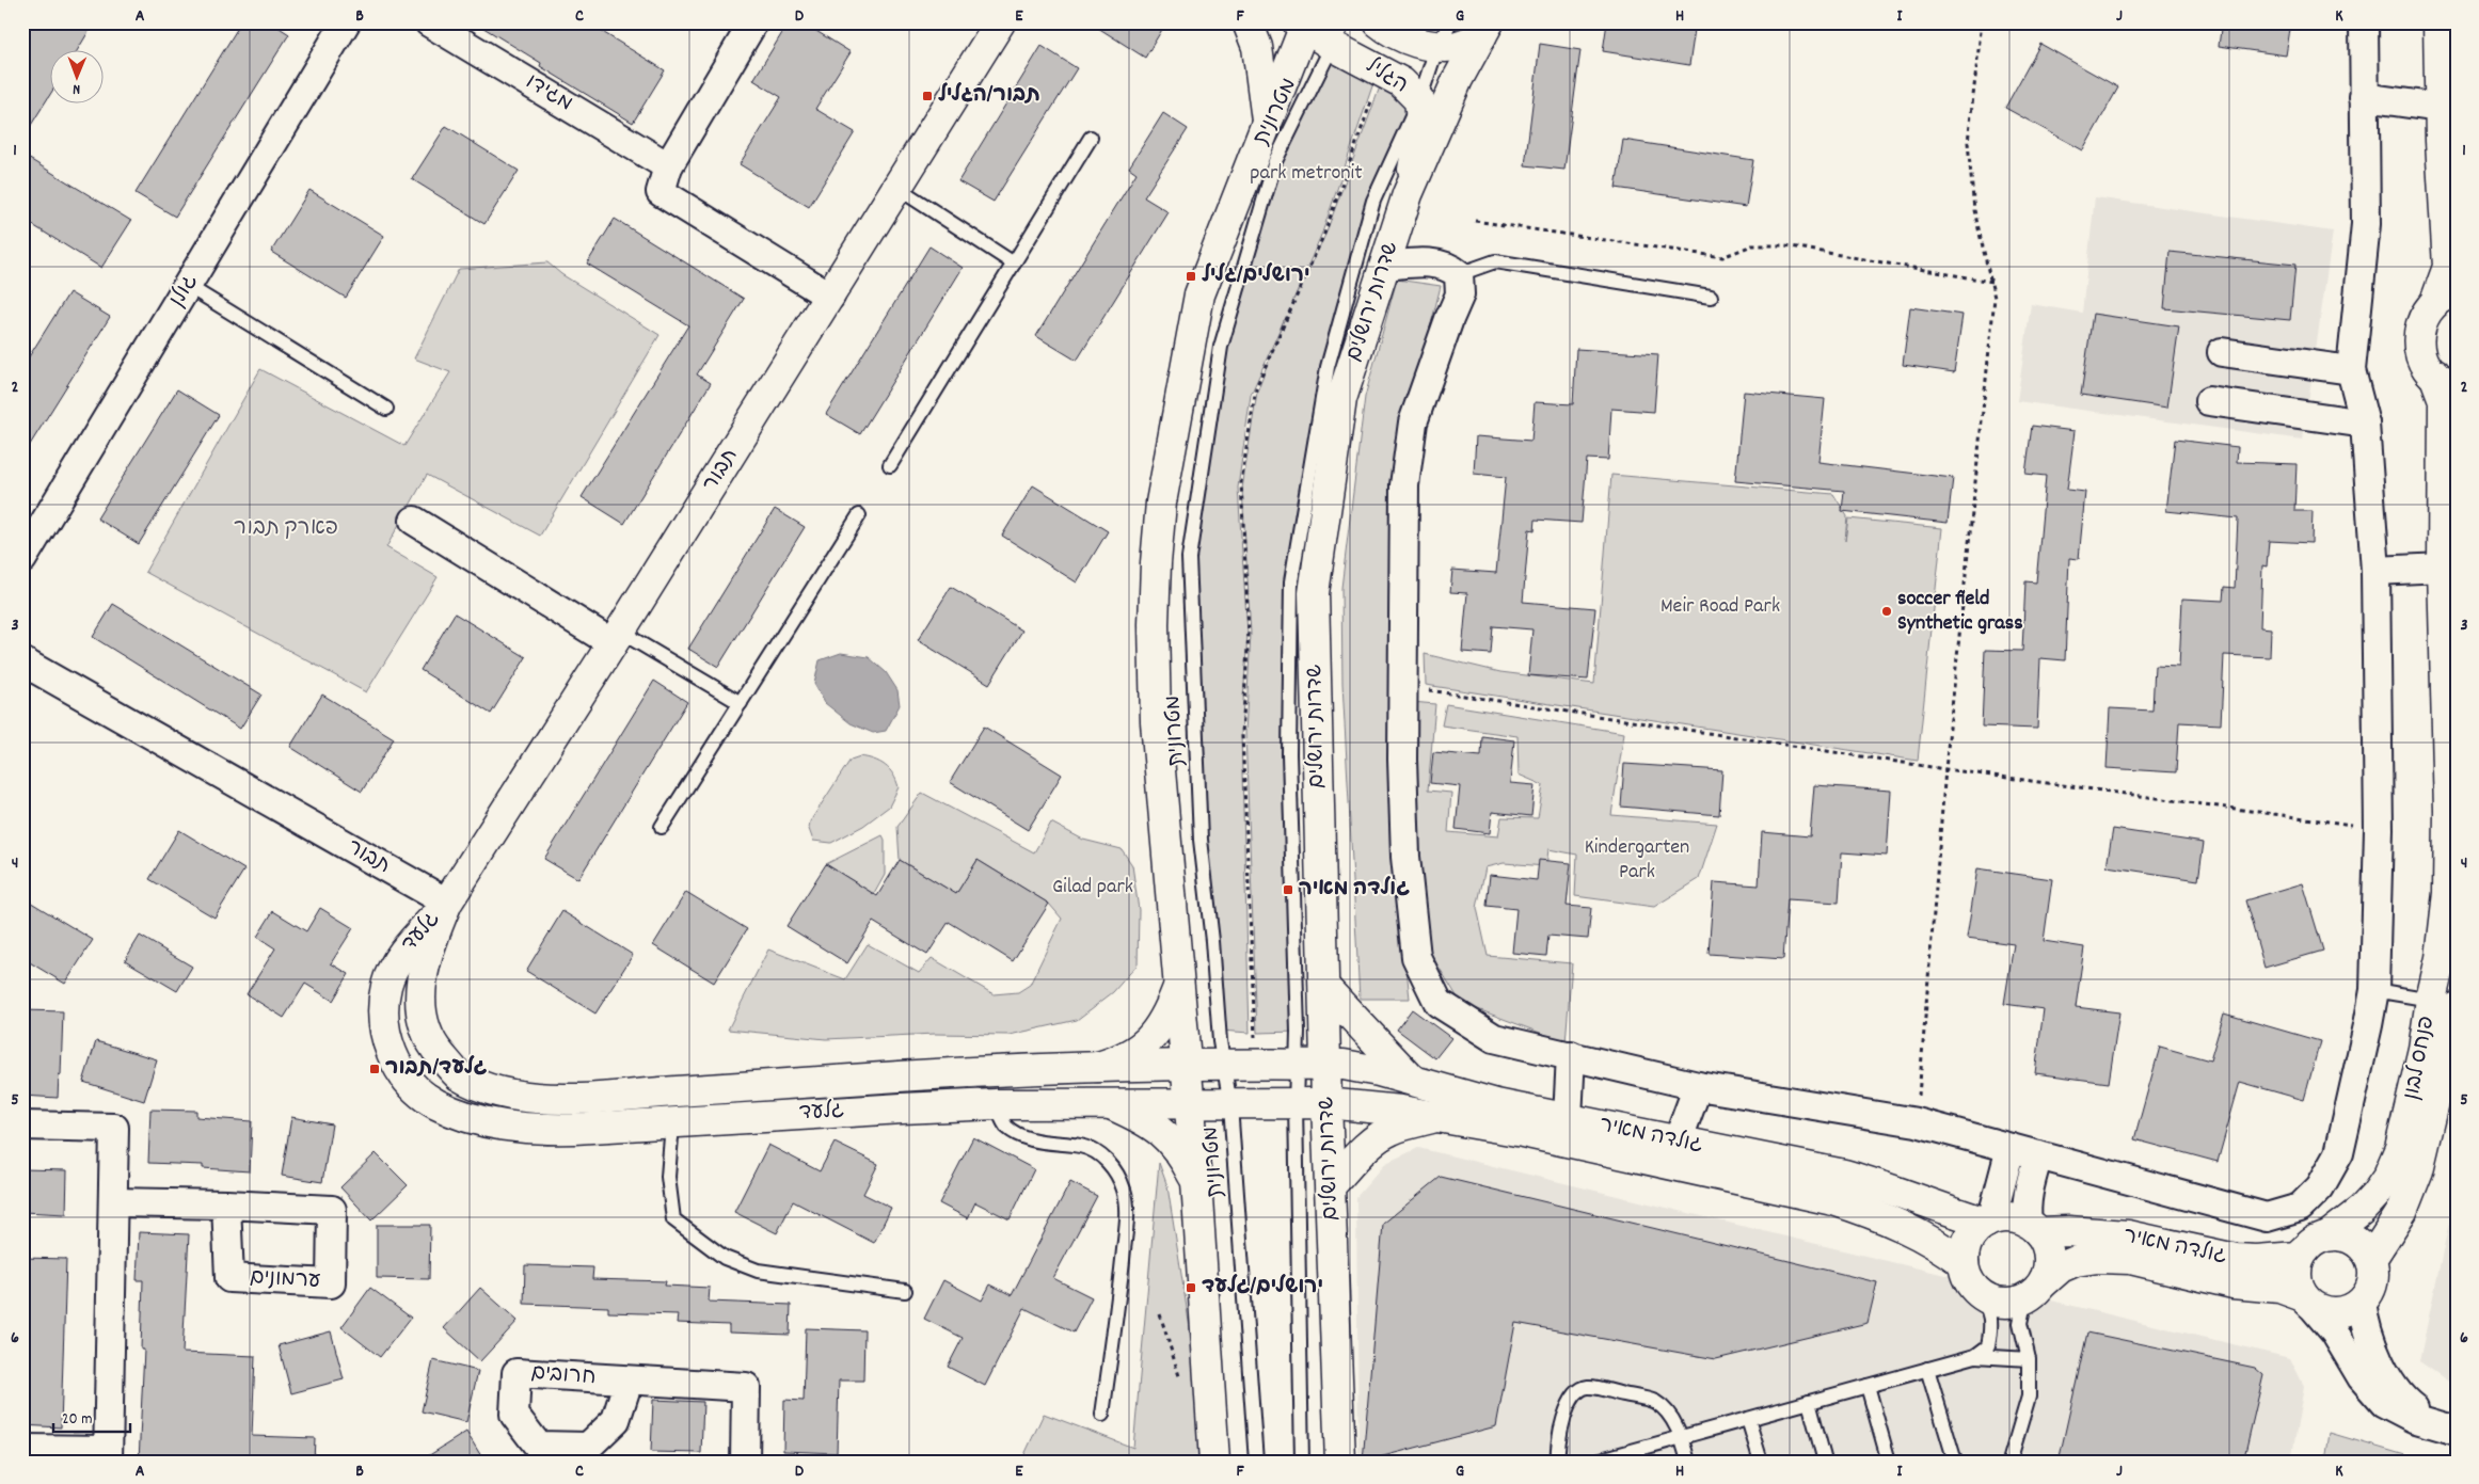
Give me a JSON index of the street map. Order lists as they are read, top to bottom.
{
  "streets": {
    "street": [
      "הגליל",
      "מגידו",
      "גולן",
      "שדרות ירושלים",
      "תבור",
      "גלעד",
      "פנחס לבון",
      "גולדה מאיר",
      "ערמונים"
    ],
    "lane": ["מטרונית"]
  },
  "crossings": [
    ["הגליל", "מטרונית"],
    ["הגליל", "שדרות ירושלים"],
    ["מטרונית", "גולדה מאיר"],
    ["שדרות ירושלים", "גולדה מאיר"],
    ["תבור", "גלעד"],
    ["גלעד", "גולדה מאיר"],
    ["פנחס לבון", "גולדה מאיר"]
  ],
  "parks": [
    "park metronit",
    "פארק תבור",
    "Meir Road Park",
    "Kindergarten Park",
    "Gilad park"
  ],
  "places": {
    "transit": [
      "תבור/הגליל",
      "ירושלים/גליל",
      "גולדה מאיר",
      "גלעד/תבור",
      "ירושלים/גלעד"
    ],
    "other": ["soccer field Synthetic grass"]
  },
  "scale_bar": "20 m",
  "north": "bottom",
  "grid": {
    "columns": [
      "A",
      "B",
      "C",
      "D",
      "E",
      "F",
      "G",
      "H",
      "I",
      "J",
      "K"
    ],
    "rows": [
      "1",
      "2",
      "3",
      "4",
      "5",
      "6"
    ]
  }
}
